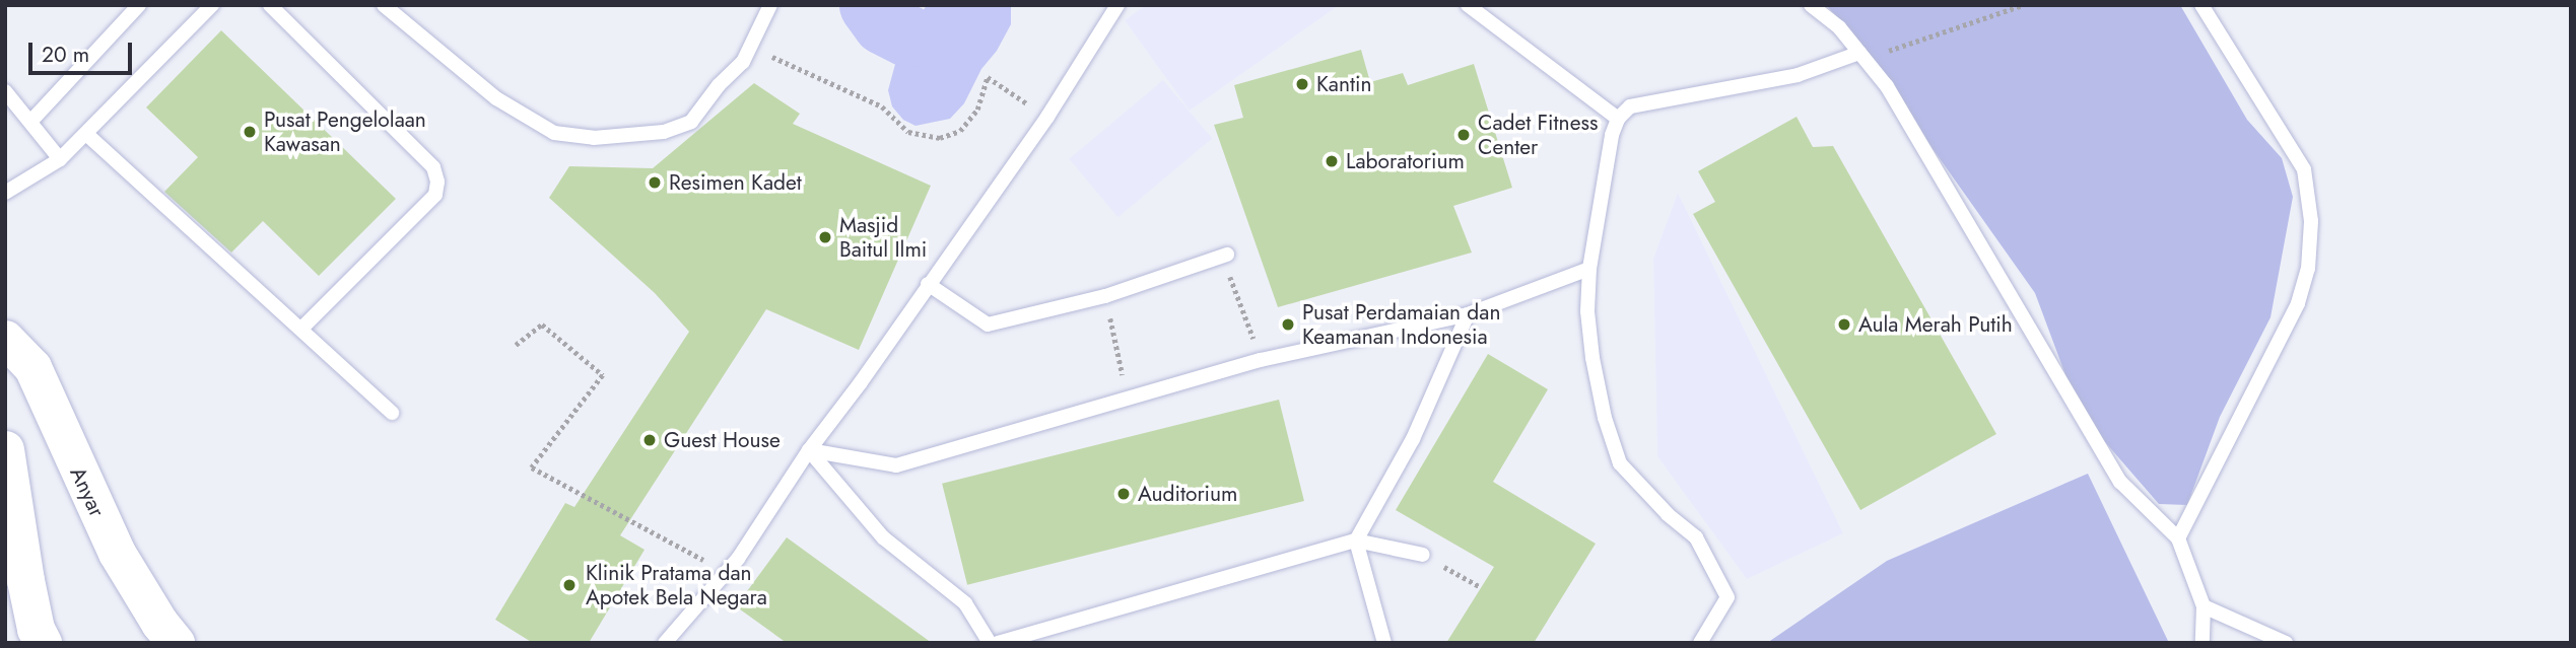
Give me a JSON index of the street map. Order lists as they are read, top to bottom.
{
  "streets": {
    "street": ["Anyar"]
  },
  "places": [
    "Kantin",
    "Pusat Pengelolaan Kawasan",
    "Cadet Fitness Center",
    "Laboratorium",
    "Resimen Kadet",
    "Masjid Baitul Ilmi",
    "Pusat Perdamaian dan Keamanan Indonesia",
    "Aula Merah Putih",
    "Guest House",
    "Auditorium",
    "Klinik Pratama dan Apotek Bela Negara"
  ],
  "scale_bar": "20 m"
}
